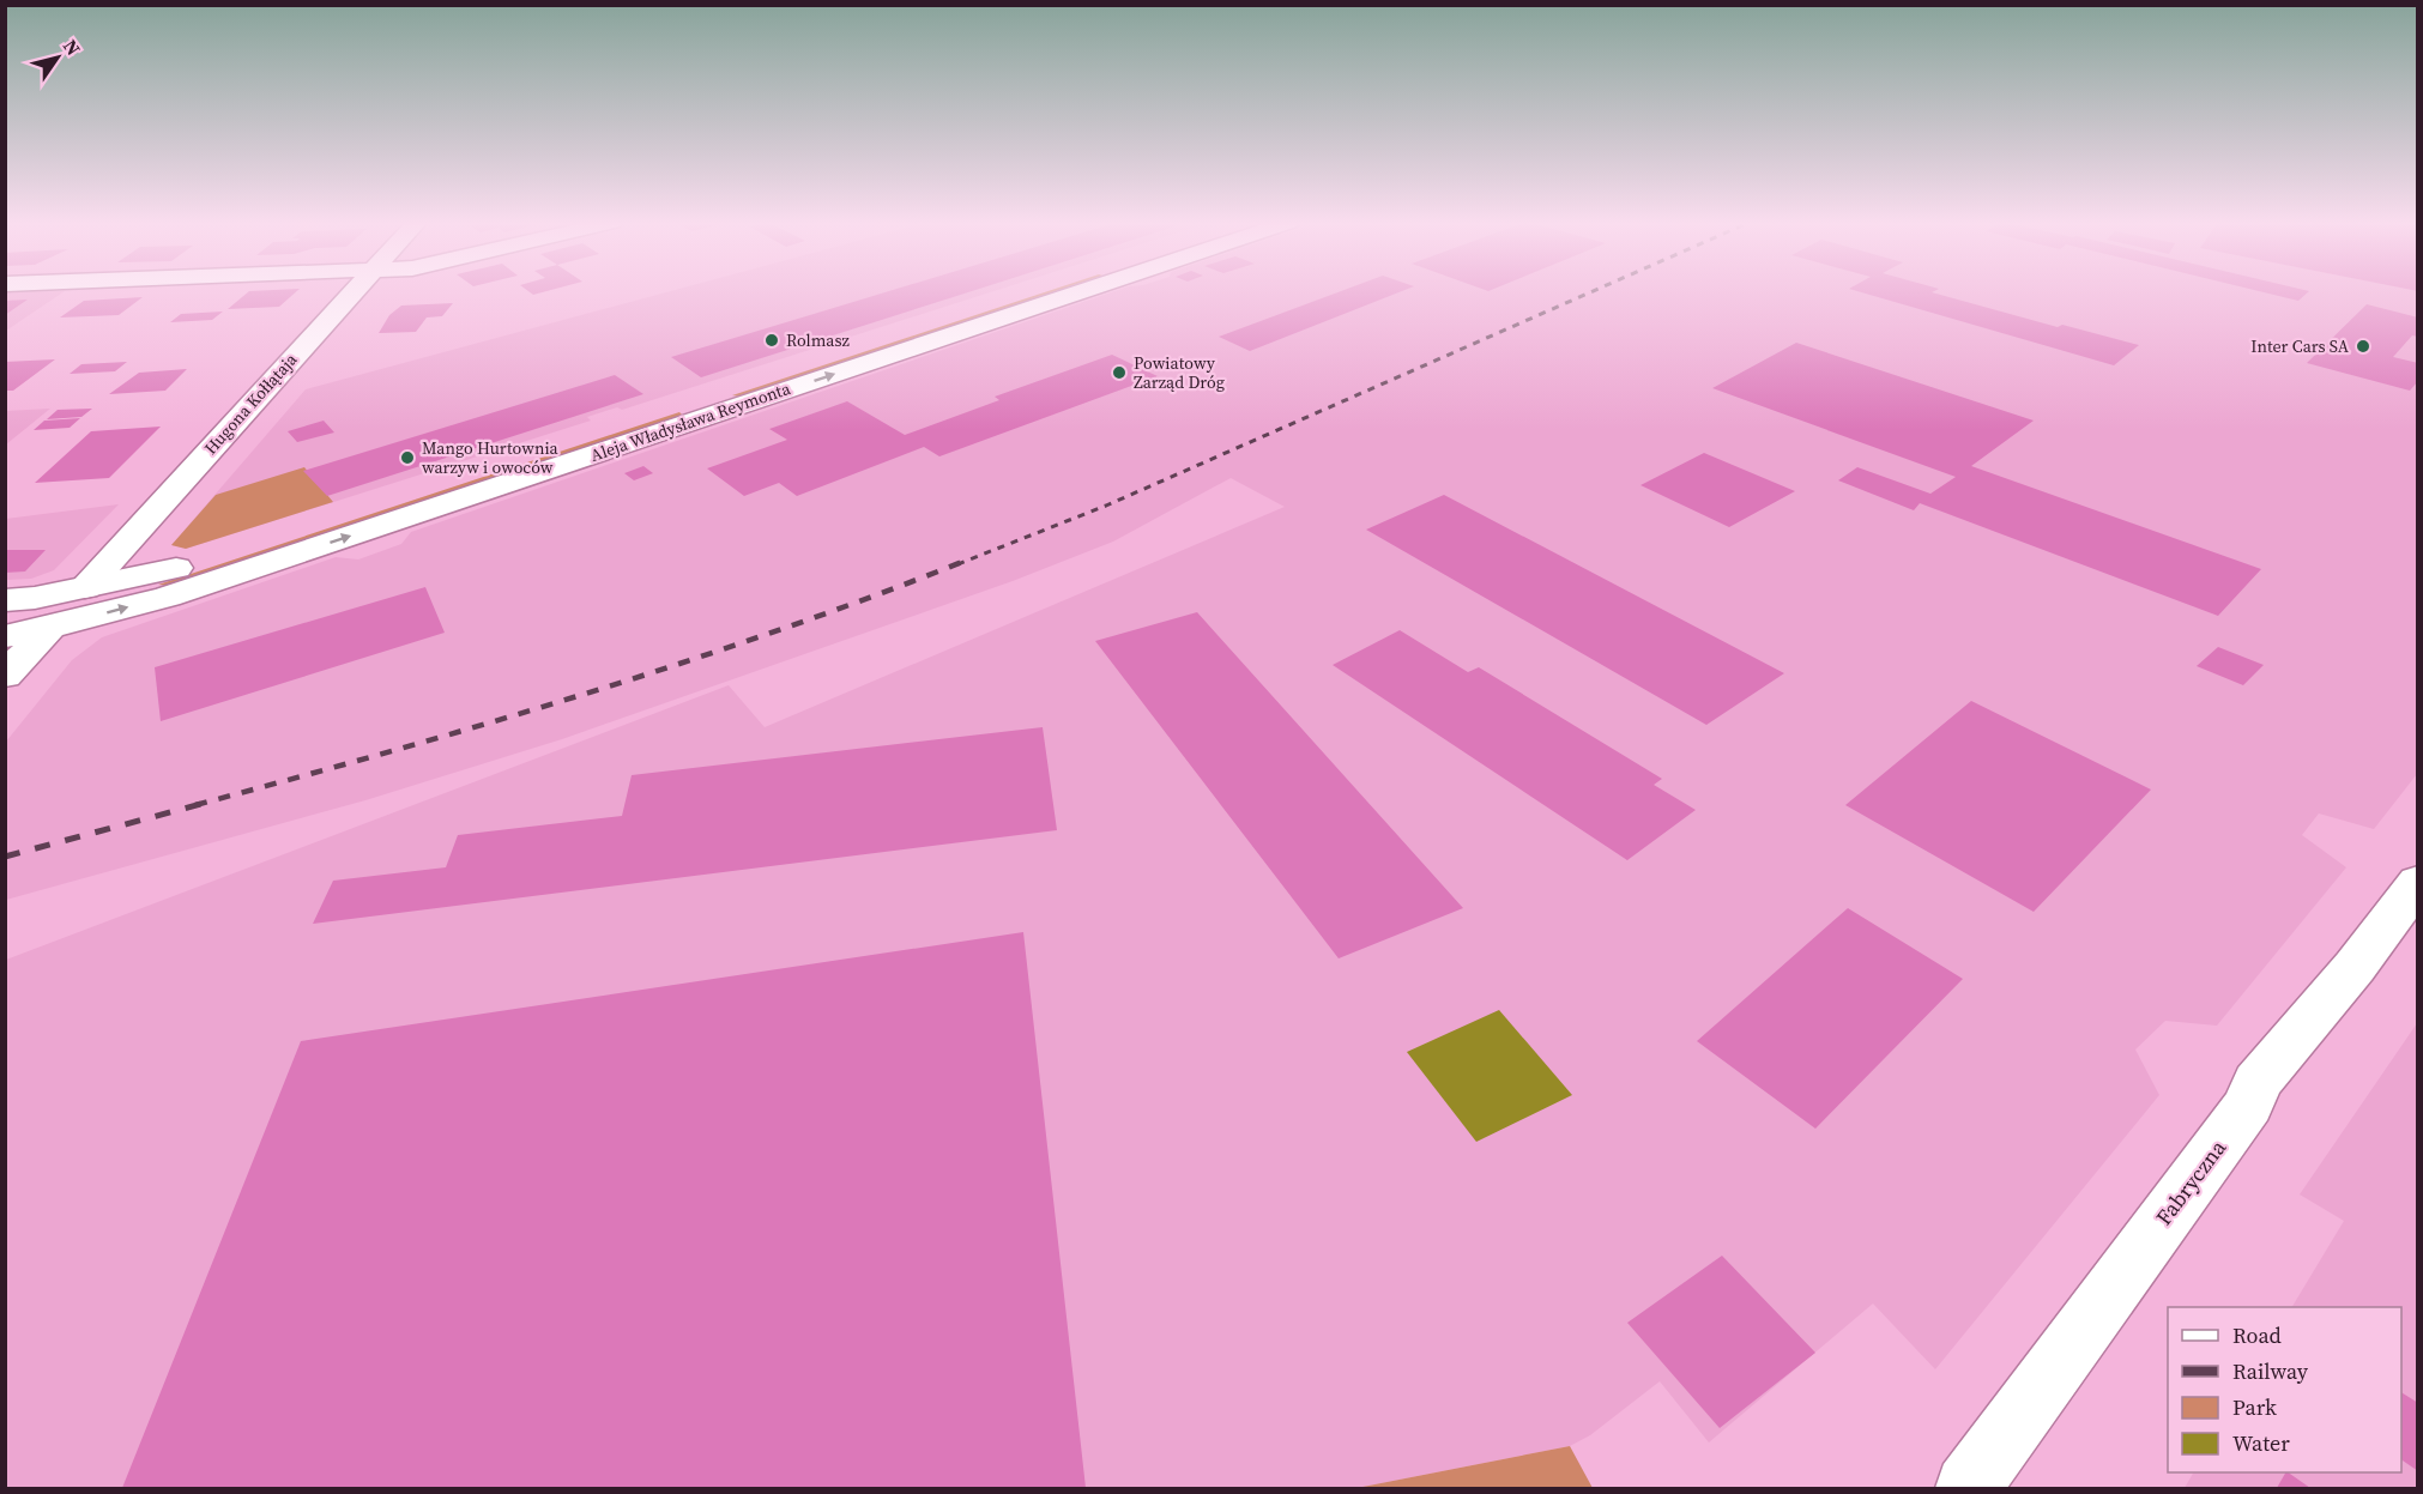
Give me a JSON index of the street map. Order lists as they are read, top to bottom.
{
  "streets": {
    "street": ["Hugona Kołłątaja", "Aleja Władysława Reymonta", "Fabryczna"]
  },
  "crossings": [
    ["Hugona Kołłątaja", "Aleja Władysława Reymonta"]
  ],
  "places": [
    "Rolmasz",
    "Inter Cars SA",
    "Powiatowy Zarząd Dróg",
    "Mango Hurtownia warzyw i owoców"
  ],
  "legend": [
    "Road",
    "Railway",
    "Park",
    "Water"
  ],
  "north": "top right"
}
